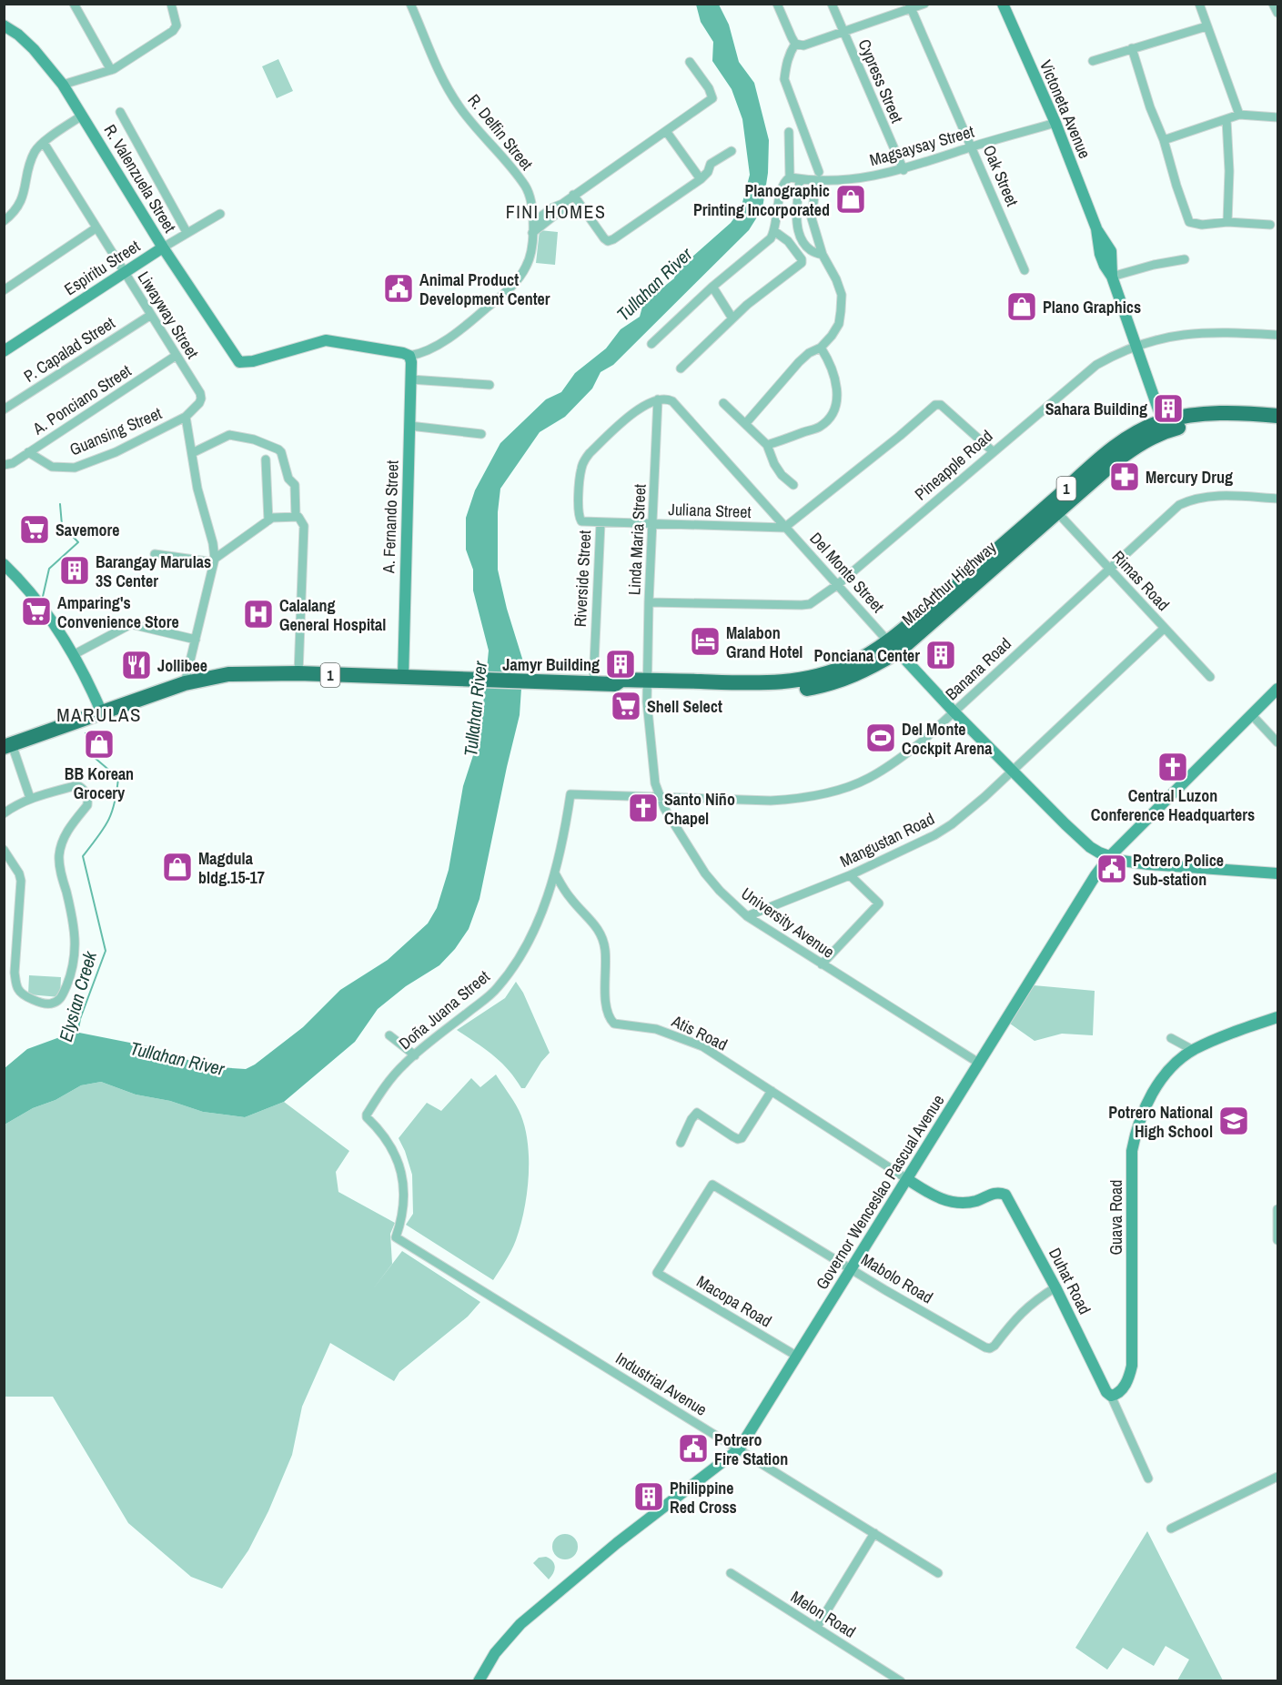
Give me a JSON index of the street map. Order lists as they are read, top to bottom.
{
  "streets": {
    "highway": ["1", "MacArthur Highway"],
    "street": [
      "Cypress Street",
      "Victoneta Avenue",
      "R. Delfin Street",
      "Magsaysay Street",
      "Oak Street",
      "R. Valenzuela Street",
      "Espiritu Street",
      "Liwayway Street",
      "P. Capalad Street",
      "A. Ponciano Street",
      "Guansing Street",
      "Pineapple Road",
      "Juliana Street",
      "A. Fernando Street",
      "Linda Maria Street",
      "Del Monte Street",
      "Riverside Street",
      "Rimas Road",
      "Banana Road",
      "Mangustan Road",
      "University Avenue",
      "Doña Juana Street",
      "Atis Road",
      "Governor Wenceslao Pascual Avenue",
      "Guava Road",
      "Mabolo Road",
      "Duhat Road",
      "Macopa Road",
      "Industrial Avenue",
      "Melon Road"
    ]
  },
  "crossings": [
    ["Cypress Street", "Magsaysay Street"],
    ["Victoneta Avenue", "Magsaysay Street"],
    ["Victoneta Avenue", "Pineapple Road"],
    ["Victoneta Avenue", "MacArthur Highway"],
    ["R. Delfin Street", "R. Valenzuela Street"],
    ["R. Delfin Street", "A. Fernando Street"],
    ["Magsaysay Street", "Oak Street"],
    ["R. Valenzuela Street", "Espiritu Street"],
    ["R. Valenzuela Street", "A. Fernando Street"],
    ["Espiritu Street", "Liwayway Street"],
    ["Liwayway Street", "P. Capalad Street"],
    ["Liwayway Street", "A. Ponciano Street"],
    ["Liwayway Street", "Guansing Street"],
    ["A. Ponciano Street", "Guansing Street"],
    ["Pineapple Road", "Linda Maria Street"],
    ["Pineapple Road", "Del Monte Street"],
    ["Juliana Street", "Linda Maria Street"],
    ["Juliana Street", "Del Monte Street"],
    ["Juliana Street", "Riverside Street"],
    ["A. Fernando Street", "MacArthur Highway"],
    ["Linda Maria Street", "Del Monte Street"],
    ["Linda Maria Street", "Riverside Street"],
    ["Linda Maria Street", "MacArthur Highway"],
    ["Linda Maria Street", "University Avenue"],
    ["Del Monte Street", "Riverside Street"],
    ["Del Monte Street", "MacArthur Highway"],
    ["Del Monte Street", "Banana Road"],
    ["Del Monte Street", "Mangustan Road"],
    ["Del Monte Street", "Governor Wenceslao Pascual Avenue"],
    ["Riverside Street", "MacArthur Highway"],
    ["Rimas Road", "MacArthur Highway"],
    ["Rimas Road", "Banana Road"],
    ["Rimas Road", "Mangustan Road"],
    ["MacArthur Highway", "University Avenue"],
    ["Banana Road", "University Avenue"],
    ["Banana Road", "Doña Juana Street"],
    ["Mangustan Road", "University Avenue"],
    ["University Avenue", "Governor Wenceslao Pascual Avenue"],
    ["Doña Juana Street", "Atis Road"],
    ["Doña Juana Street", "Industrial Avenue"],
    ["Atis Road", "Governor Wenceslao Pascual Avenue"],
    ["Atis Road", "Duhat Road"],
    ["Governor Wenceslao Pascual Avenue", "Mabolo Road"],
    ["Governor Wenceslao Pascual Avenue", "Duhat Road"],
    ["Governor Wenceslao Pascual Avenue", "Macopa Road"],
    ["Governor Wenceslao Pascual Avenue", "Industrial Avenue"],
    ["Guava Road", "Duhat Road"],
    ["Mabolo Road", "Duhat Road"],
    ["Mabolo Road", "Macopa Road"]
  ],
  "districts": ["FINI HOMES", "MARULAS"],
  "water": ["Tullahan River", "Elysian Creek"],
  "places": {
    "shop": [
      "Planographic Printing Incorporated",
      "Plano Graphics",
      "BB Korean Grocery",
      "Magdula bldg.15-17"
    ],
    "public building": ["Animal Product Development Center", "Potrero Police Sub-station", "Potrero Fire Station"],
    "building": [
      "Sahara Building",
      "Barangay Marulas 3S Center",
      "Ponciana Center",
      "Jamyr Building",
      "Philippine Red Cross"
    ],
    "pharmacy": ["Mercury Drug"],
    "supermarket": ["Savemore", "Amparing's Convenience Store", "Shell Select"],
    "hospital": ["Calalang General Hospital"],
    "hotel": ["Malabon Grand Hotel"],
    "restaurant": ["Jollibee"],
    "sports": ["Del Monte Cockpit Arena"],
    "church": ["Central Luzon Conference Headquarters", "Santo Niño Chapel"],
    "school or university": ["Potrero National High School"]
  }
}
